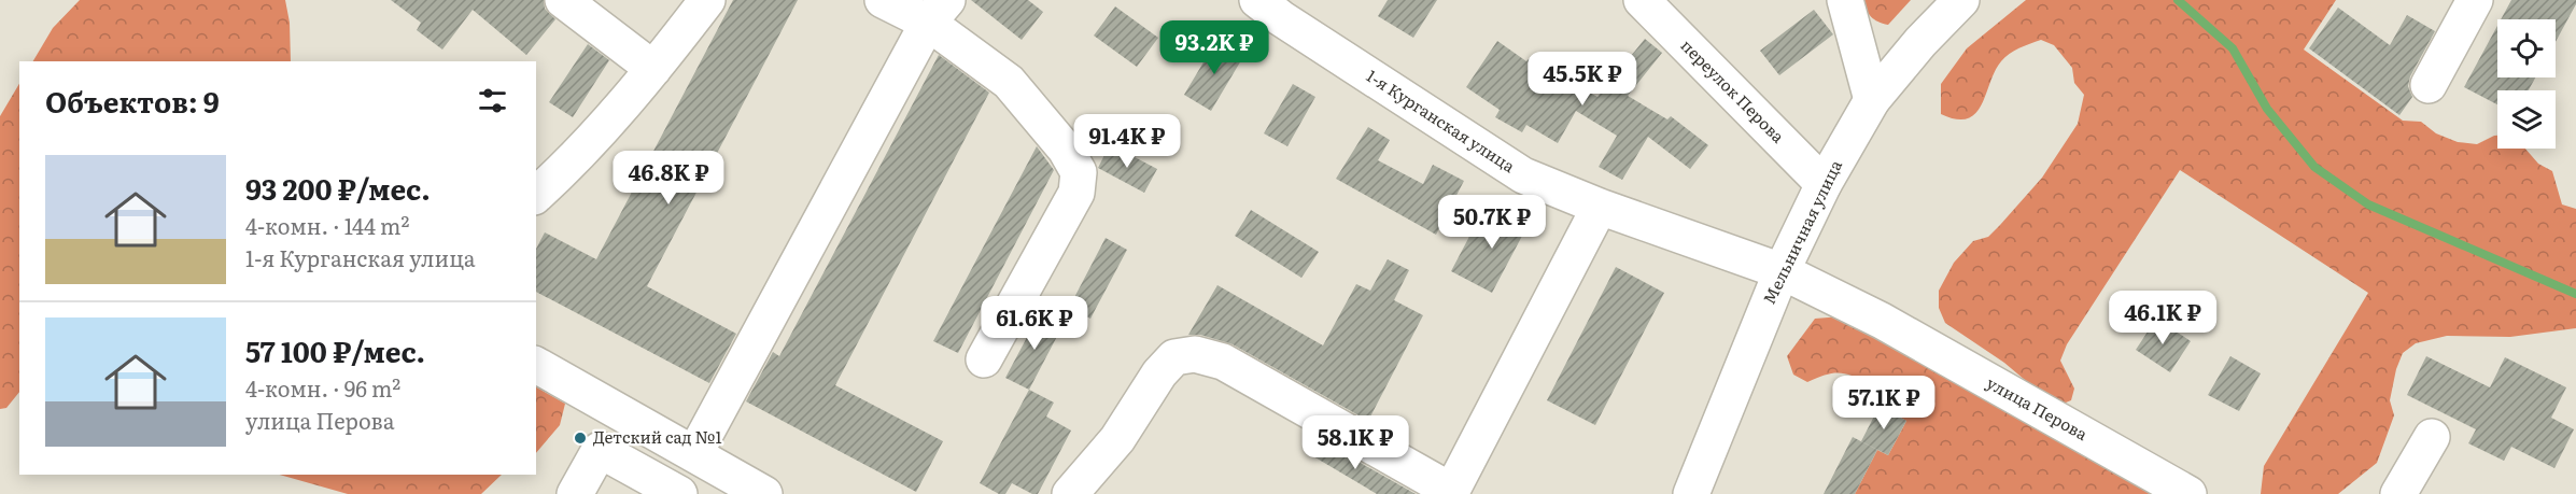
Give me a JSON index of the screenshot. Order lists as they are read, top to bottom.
{
  "streets": {
    "street": [
      "переулок Перова",
      "1-я Курганская улица",
      "Мельничная улица",
      "улица Перова"
    ]
  },
  "crossings": [
    ["переулок Перова", "Мельничная улица"],
    ["1-я Курганская улица", "Мельничная улица"],
    ["1-я Курганская улица", "улица Перова"],
    ["Мельничная улица", "улица Перова"]
  ],
  "places": ["Детский сад №1"],
  "page": {
    "price": [
      "93.2K ₽",
      "45.5K ₽",
      "91.4K ₽",
      "46.8K ₽",
      "50.7K ₽",
      "46.1K ₽",
      "61.6K ₽",
      "57.1K ₽",
      "58.1K ₽"
    ],
    "heading": "Объектов: 9",
    "list": [
      {
        "name": "93 200 ₽/мес.",
        "note": "4-комн. · 144 m² · 1-я Курганская улица"
      },
      {
        "name": "57 100 ₽/мес.",
        "note": "4-комн. · 96 m² · улица Перова"
      }
    ]
  }
}
